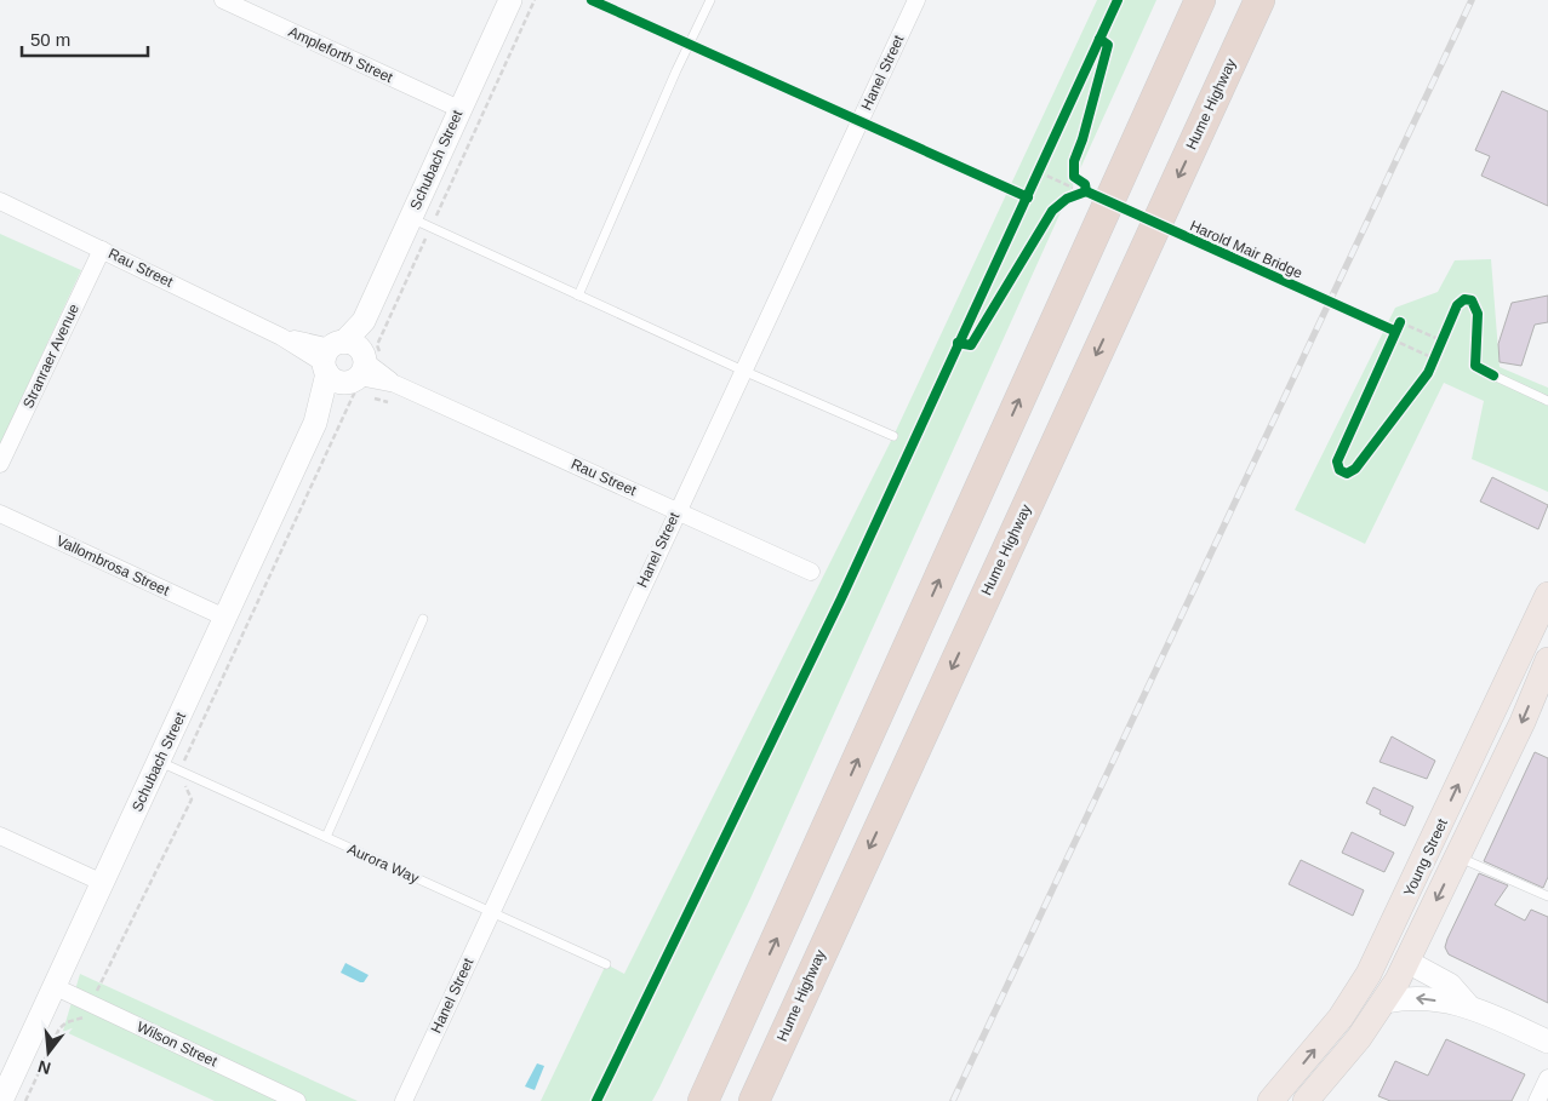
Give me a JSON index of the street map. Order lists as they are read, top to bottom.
{
  "streets": {
    "highway": ["Hume Highway"],
    "main road": ["Young Street"],
    "street": [
      "Ampleforth Street",
      "Hanel Street",
      "Schubach Street",
      "Rau Street",
      "Stranraer Avenue",
      "Vallombrosa Street",
      "Wilson Street"
    ],
    "lane": ["Aurora Way"],
    "cycle path": ["Harold Mair Bridge"]
  },
  "crossings": [
    ["Ampleforth Street", "Schubach Street"],
    ["Hanel Street", "Rau Street"],
    ["Hanel Street", "Aurora Way"],
    ["Schubach Street", "Rau Street"],
    ["Schubach Street", "Vallombrosa Street"],
    ["Schubach Street", "Aurora Way"],
    ["Schubach Street", "Wilson Street"],
    ["Rau Street", "Stranraer Avenue"]
  ],
  "scale_bar": "50 m",
  "north": "bottom"
}
